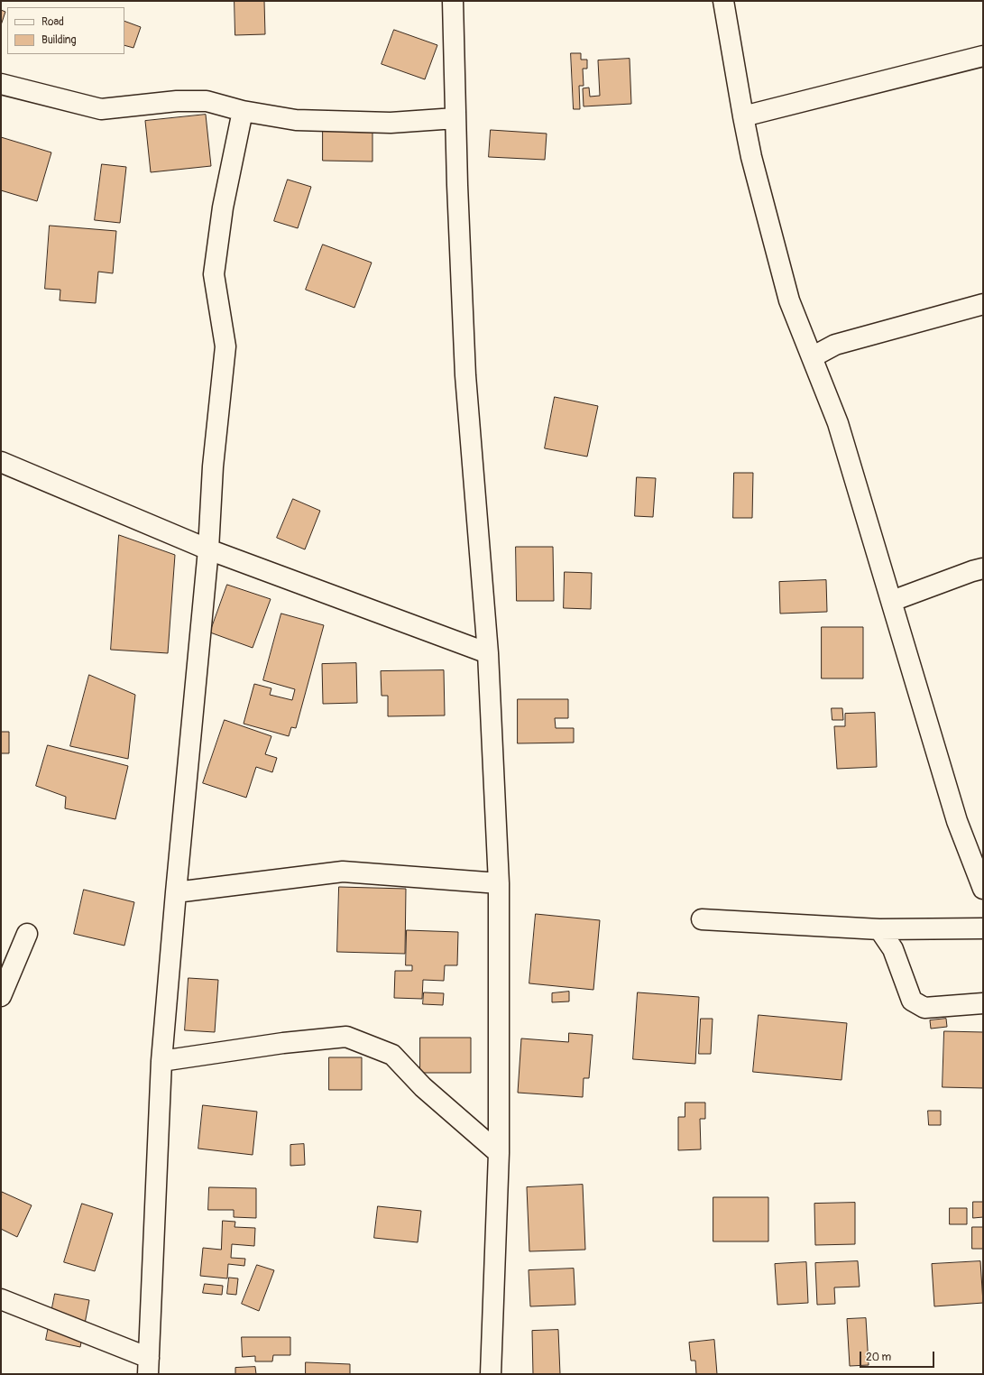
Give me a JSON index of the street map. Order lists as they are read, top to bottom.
{
  "legend": ["Road", "Building"],
  "scale_bar": "20 m"
}
